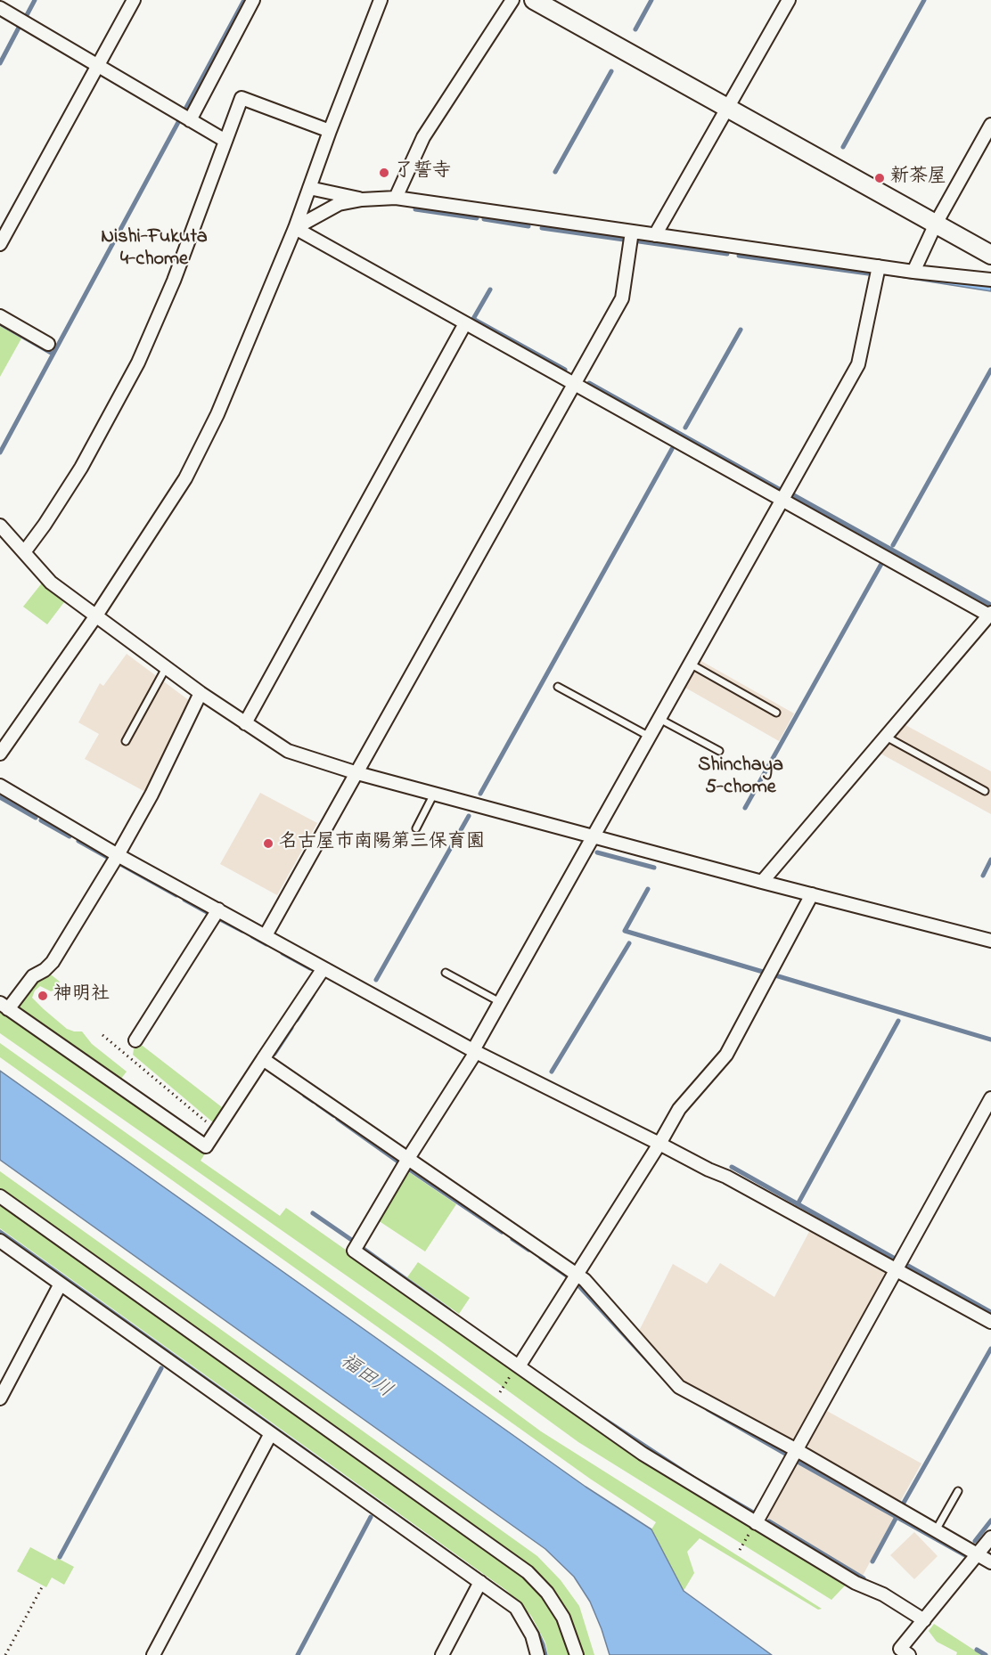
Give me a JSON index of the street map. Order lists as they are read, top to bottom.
{
  "districts": ["Nishi-Fukuta 4-chome", "Shinchaya 5-chome"],
  "water": ["福田川"],
  "places": [
    "了誓寺",
    "新茶屋",
    "名古屋市南陽第三保育園",
    "神明社"
  ]
}
